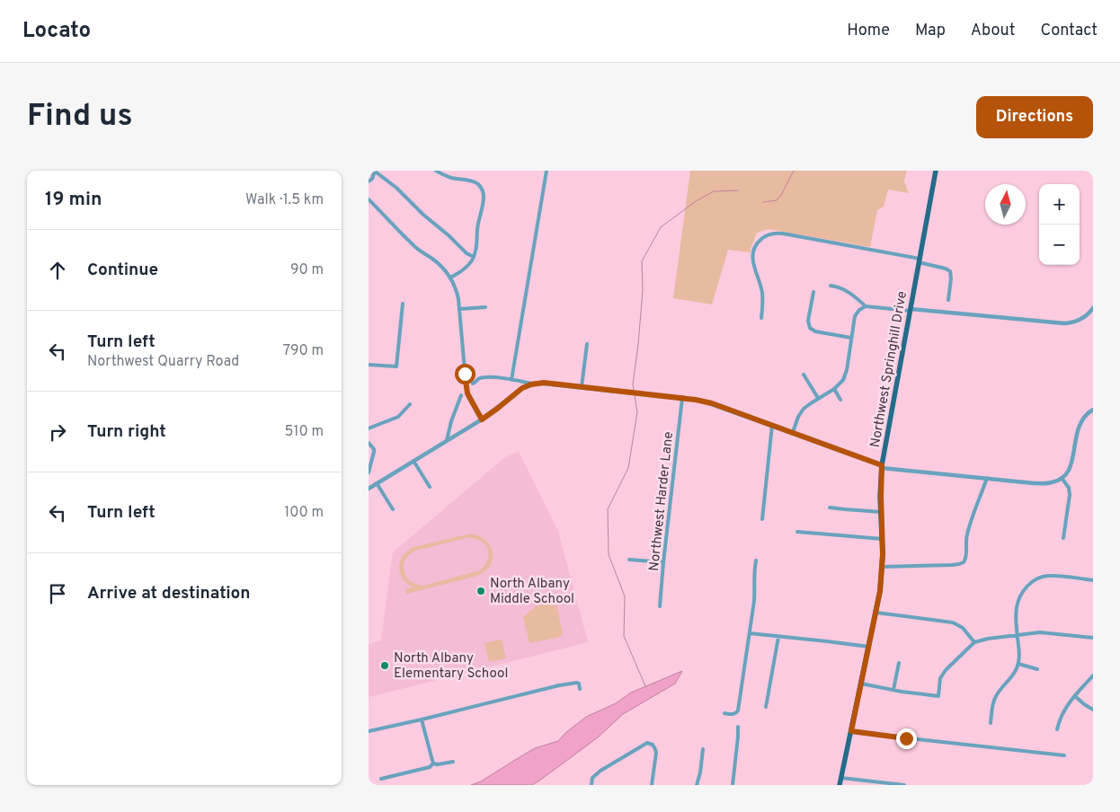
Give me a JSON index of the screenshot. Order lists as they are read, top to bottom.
{
  "streets": {
    "main road": ["Northwest Springhill Drive"],
    "street": ["Northwest Harder Lane"]
  },
  "places": ["North Albany Middle School", "North Albany Elementary School"],
  "north": "top",
  "page": {
    "header": "Locato",
    "nav": [
      "Home",
      "Map",
      "About",
      "Contact"
    ],
    "buttons": "Directions",
    "title": "Find us",
    "heading": ["19 min", "Walk · 1.5 km"],
    "map_buttons": ["+", "−"],
    "list": [
      ["Continue", "90 m"],
      ["Turn left", "Northwest Quarry Road", "790 m"],
      ["Turn right", "510 m"],
      ["Turn left", "100 m"],
      "Arrive at destination"
    ]
  }
}
